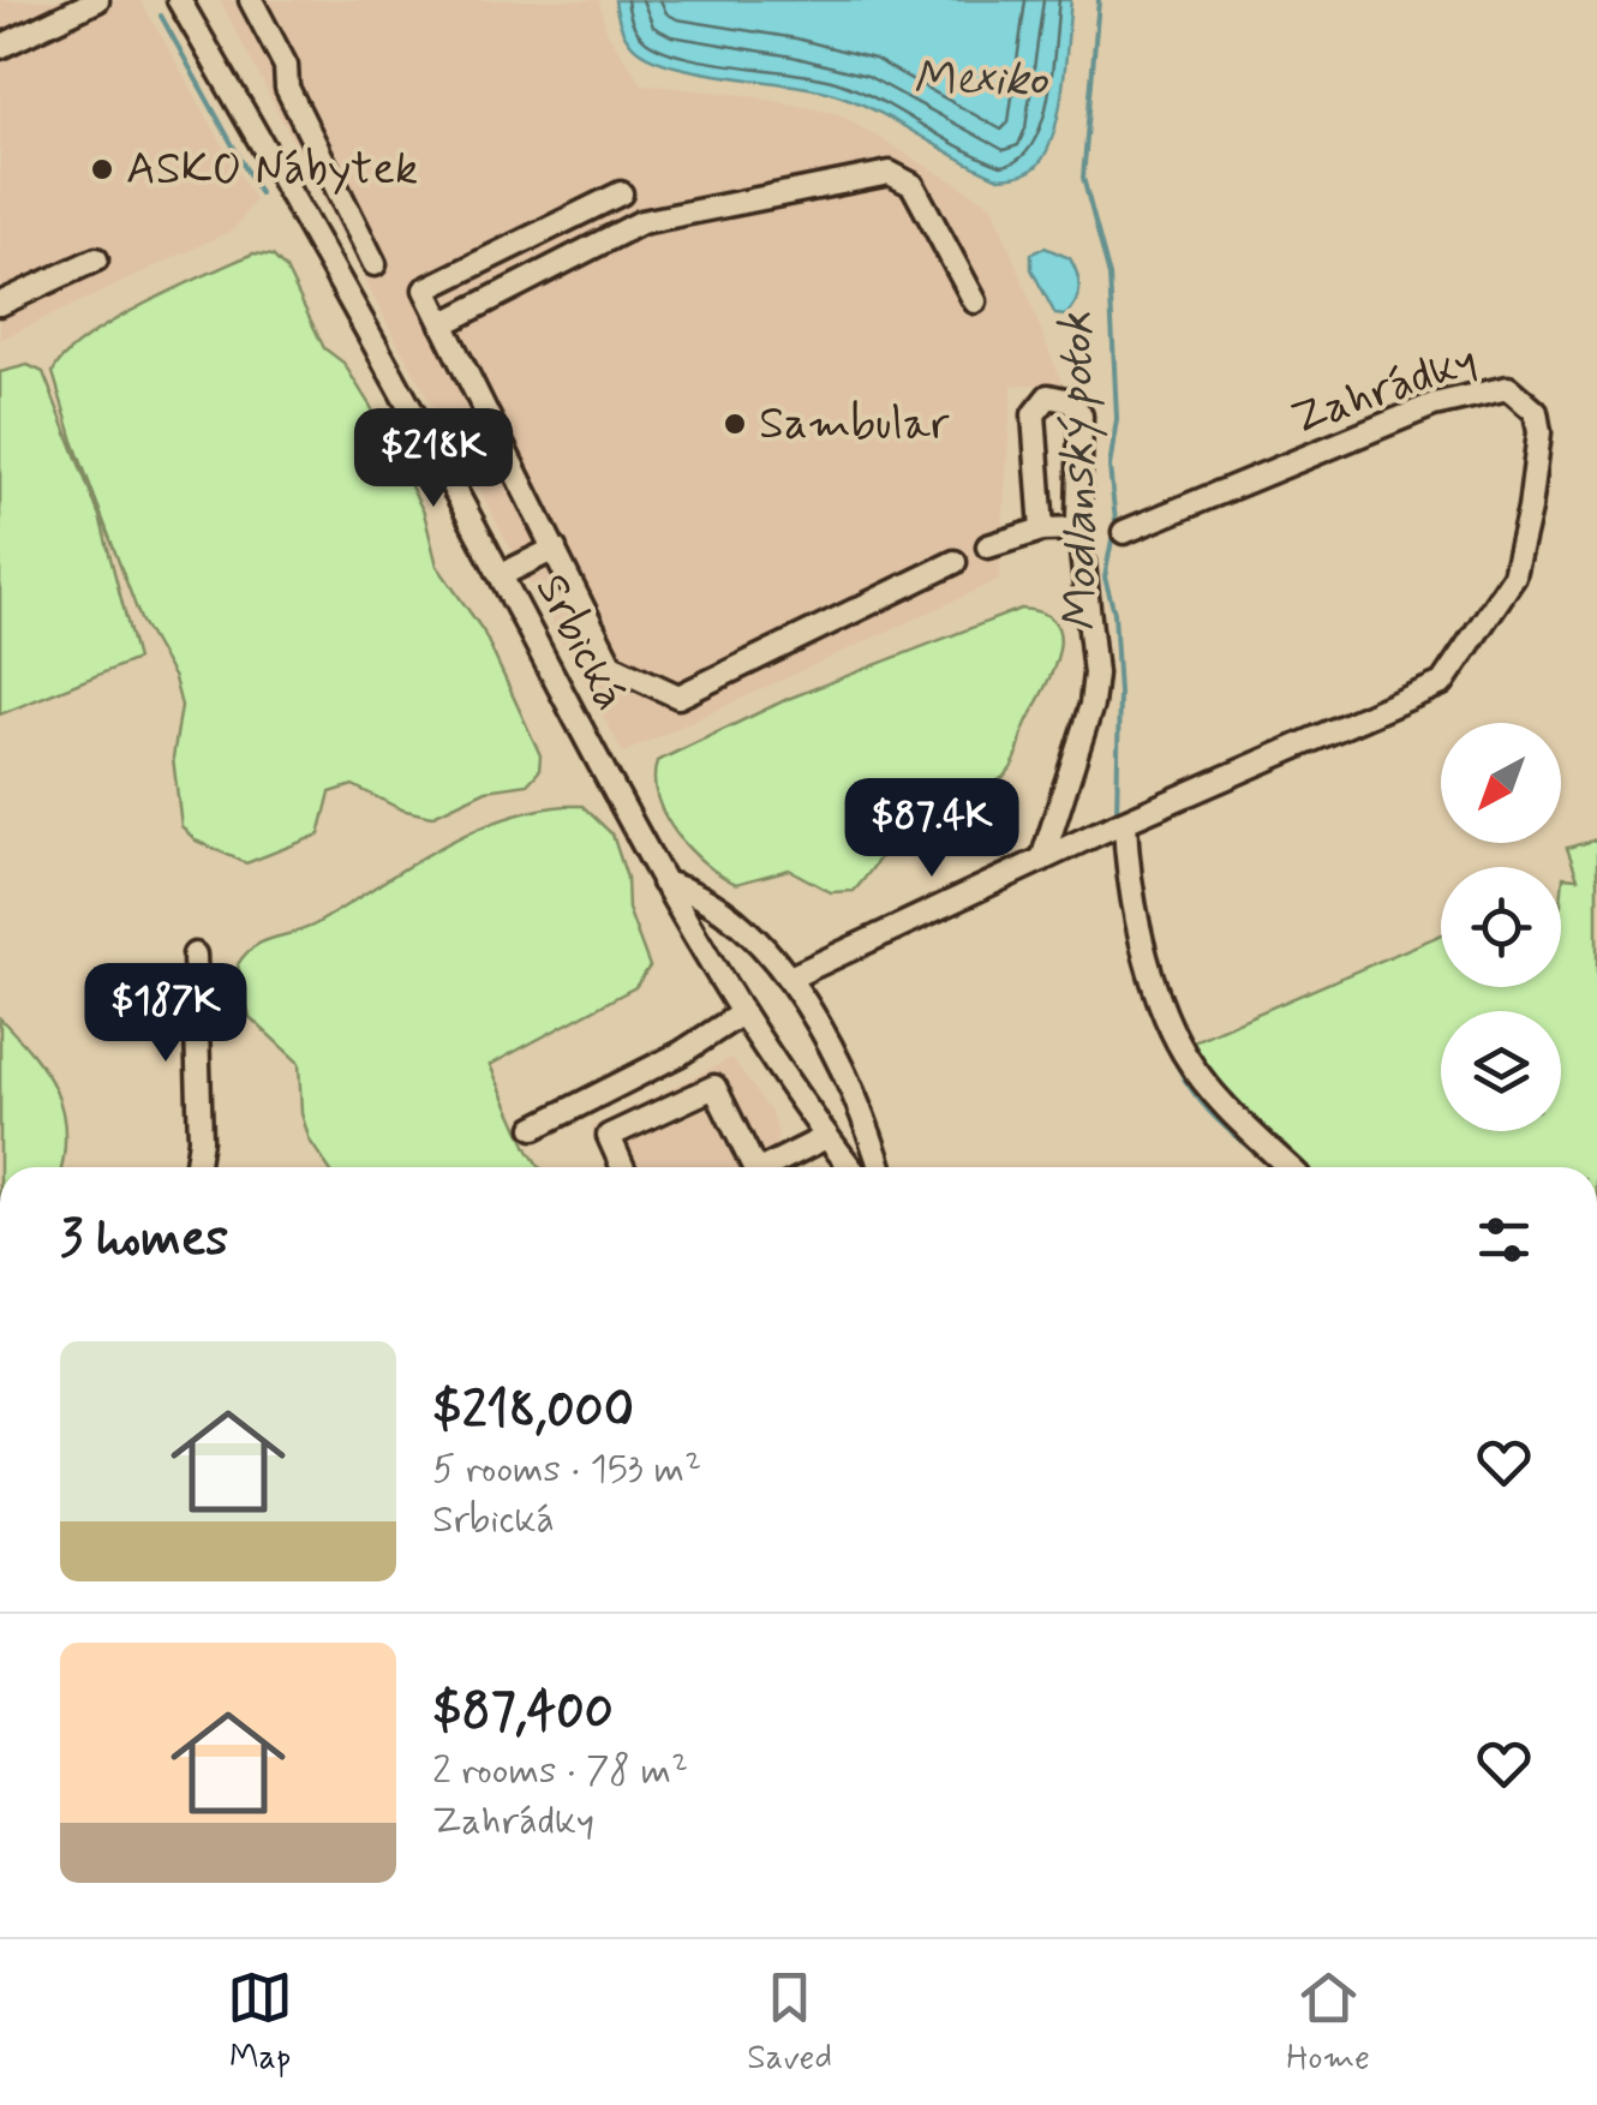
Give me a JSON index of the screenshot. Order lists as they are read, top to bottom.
{
  "streets": {
    "street": ["Zahrádky", "Srbická"]
  },
  "water": ["Mexiko", "Modlanský potok"],
  "places": ["ASKO Nábytek", "Sambular"],
  "north": "bottom left",
  "page": {
    "price": ["$218K", "$87.4K", "$187K"],
    "heading": "3 homes",
    "list": [
      {
        "name": "$218,000",
        "note": "5 rooms · 153 m² · Srbická"
      },
      {
        "name": "$87,400",
        "note": "2 rooms · 78 m² · Zahrádky"
      }
    ],
    "tabs": ["Map", "Saved", "Home"]
  }
}
